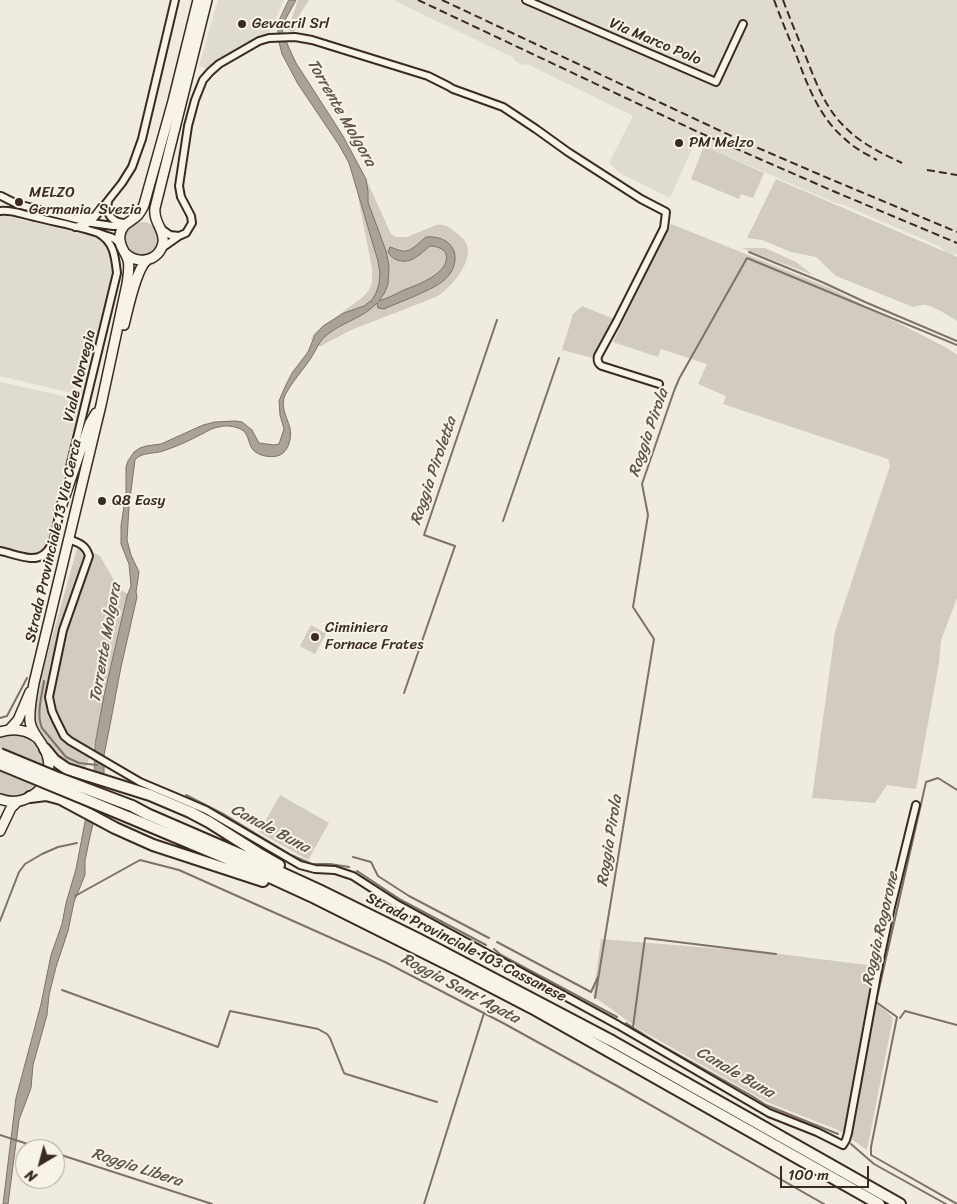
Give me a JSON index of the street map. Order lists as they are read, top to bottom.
{
  "streets": {
    "highway": ["Strada Provinciale 103 Cassanese"],
    "main road": ["Strada Provinciale 13 Via Cerca"],
    "street": ["Via Marco Polo", "Viale Norvegia"]
  },
  "water": [
    "Torrente Molgora",
    "Roggia Pirola",
    "Roggia Piroletta",
    "Canale Buna",
    "Roggia Rogorone",
    "Roggia Sant'Agata",
    "Roggia Libera"
  ],
  "places": [
    "Gevacril Srl",
    "PM Melzo",
    "MELZO Germania/Svezia",
    "Q8 Easy",
    "Ciminiera Fornace Frates"
  ],
  "scale_bar": "100 m",
  "north": "bottom left"
}
